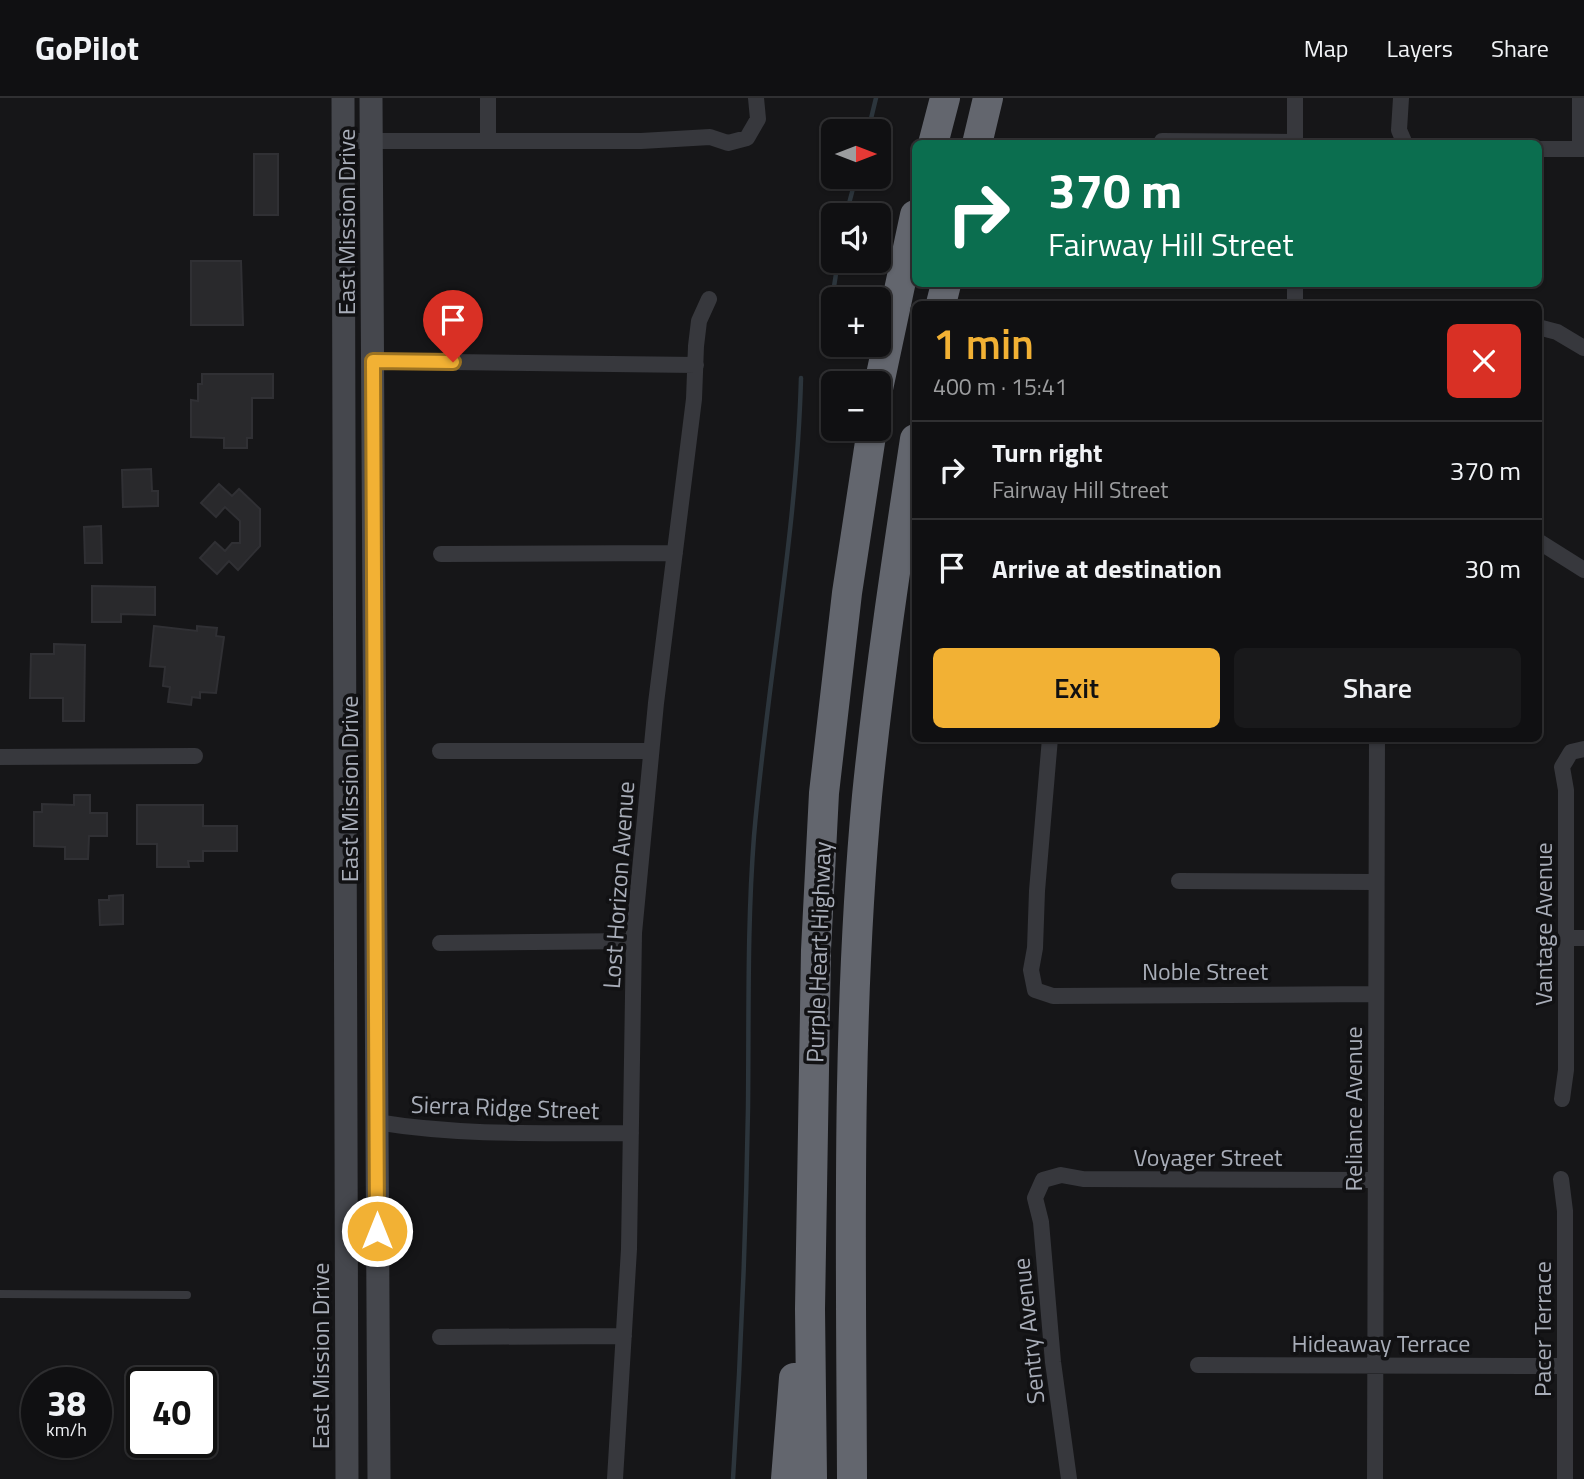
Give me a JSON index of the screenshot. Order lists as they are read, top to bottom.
{
  "streets": {
    "highway": ["Purple Heart Highway"],
    "street": [
      "East Mission Drive",
      "Lost Horizon Avenue",
      "Vantage Avenue",
      "Noble Street",
      "Sierra Ridge Street",
      "Reliance Avenue",
      "Voyager Street",
      "Pacer Terrace",
      "Sentry Avenue",
      "Hideaway Terrace"
    ]
  },
  "crossings": [
    ["East Mission Drive", "Sierra Ridge Street"],
    ["Lost Horizon Avenue", "Sierra Ridge Street"],
    ["Noble Street", "Reliance Avenue"],
    ["Reliance Avenue", "Voyager Street"],
    ["Reliance Avenue", "Hideaway Terrace"],
    ["Voyager Street", "Sentry Avenue"],
    ["Pacer Terrace", "Hideaway Terrace"]
  ],
  "north": "right",
  "page": {
    "header": "GoPilot",
    "nav": ["Map", "Layers", "Share"],
    "map_buttons": ["+", "−"],
    "turn": ["370 m", "Fairway Hill Street"],
    "heading": ["1 min", "400 m · 15:41"],
    "list": [
      {
        "name": "Turn right",
        "note": "Fairway Hill Street",
        "value": "370 m"
      },
      {
        "name": "Arrive at destination",
        "value": "30 m"
      }
    ],
    "buttons": ["Exit", "Share"],
    "speed": "38 km/h",
    "limit": "40"
  }
}
